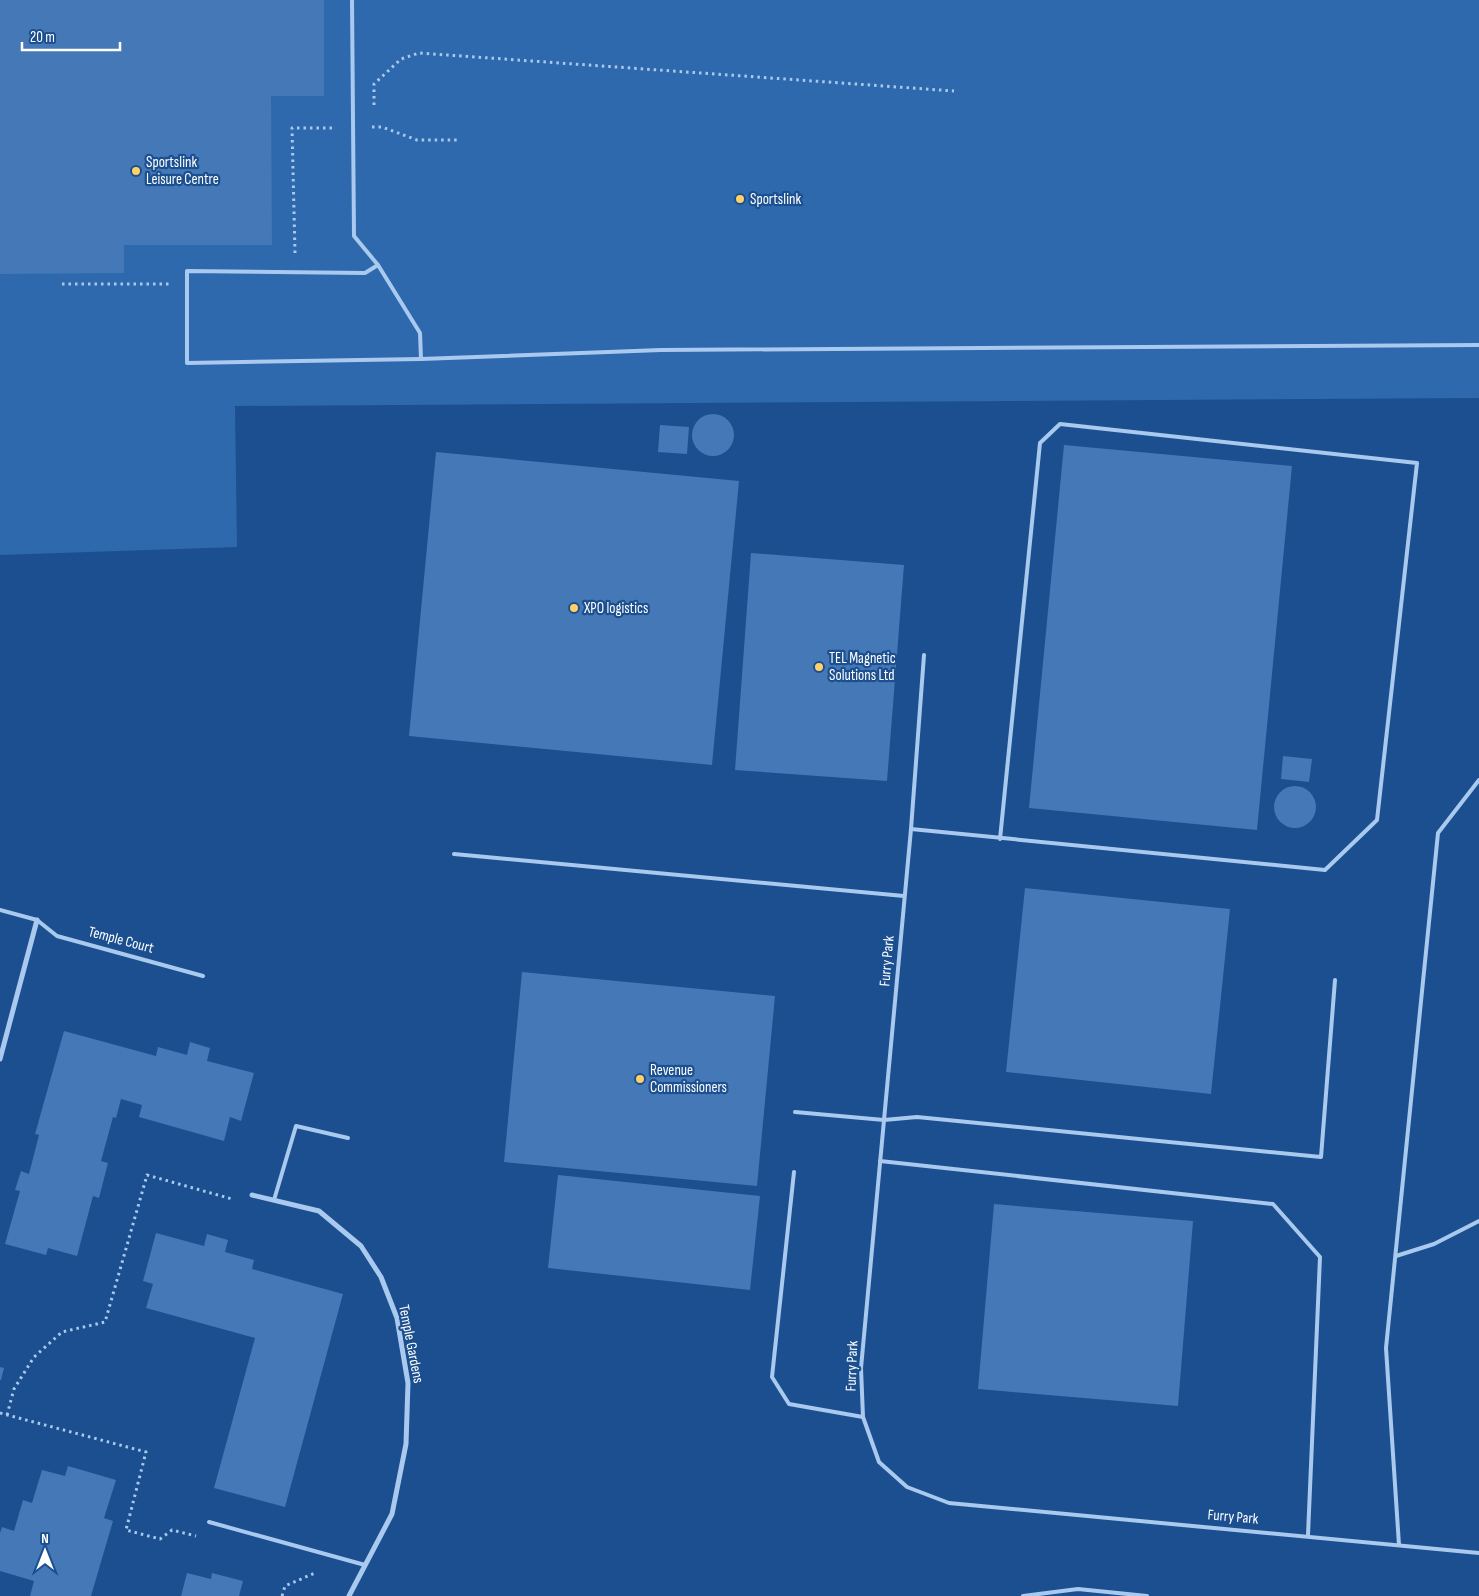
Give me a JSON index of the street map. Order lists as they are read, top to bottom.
{
  "streets": {
    "street": ["Temple Gardens"],
    "lane": ["Temple Court", "Furry Park"]
  },
  "places": [
    "Sportslink Leisure Centre",
    "Sportslink",
    "XPO logistics",
    "TEL Magnetic Solutions Ltd",
    "Revenue Commissioners"
  ],
  "scale_bar": "20 m",
  "north": "top"
}
